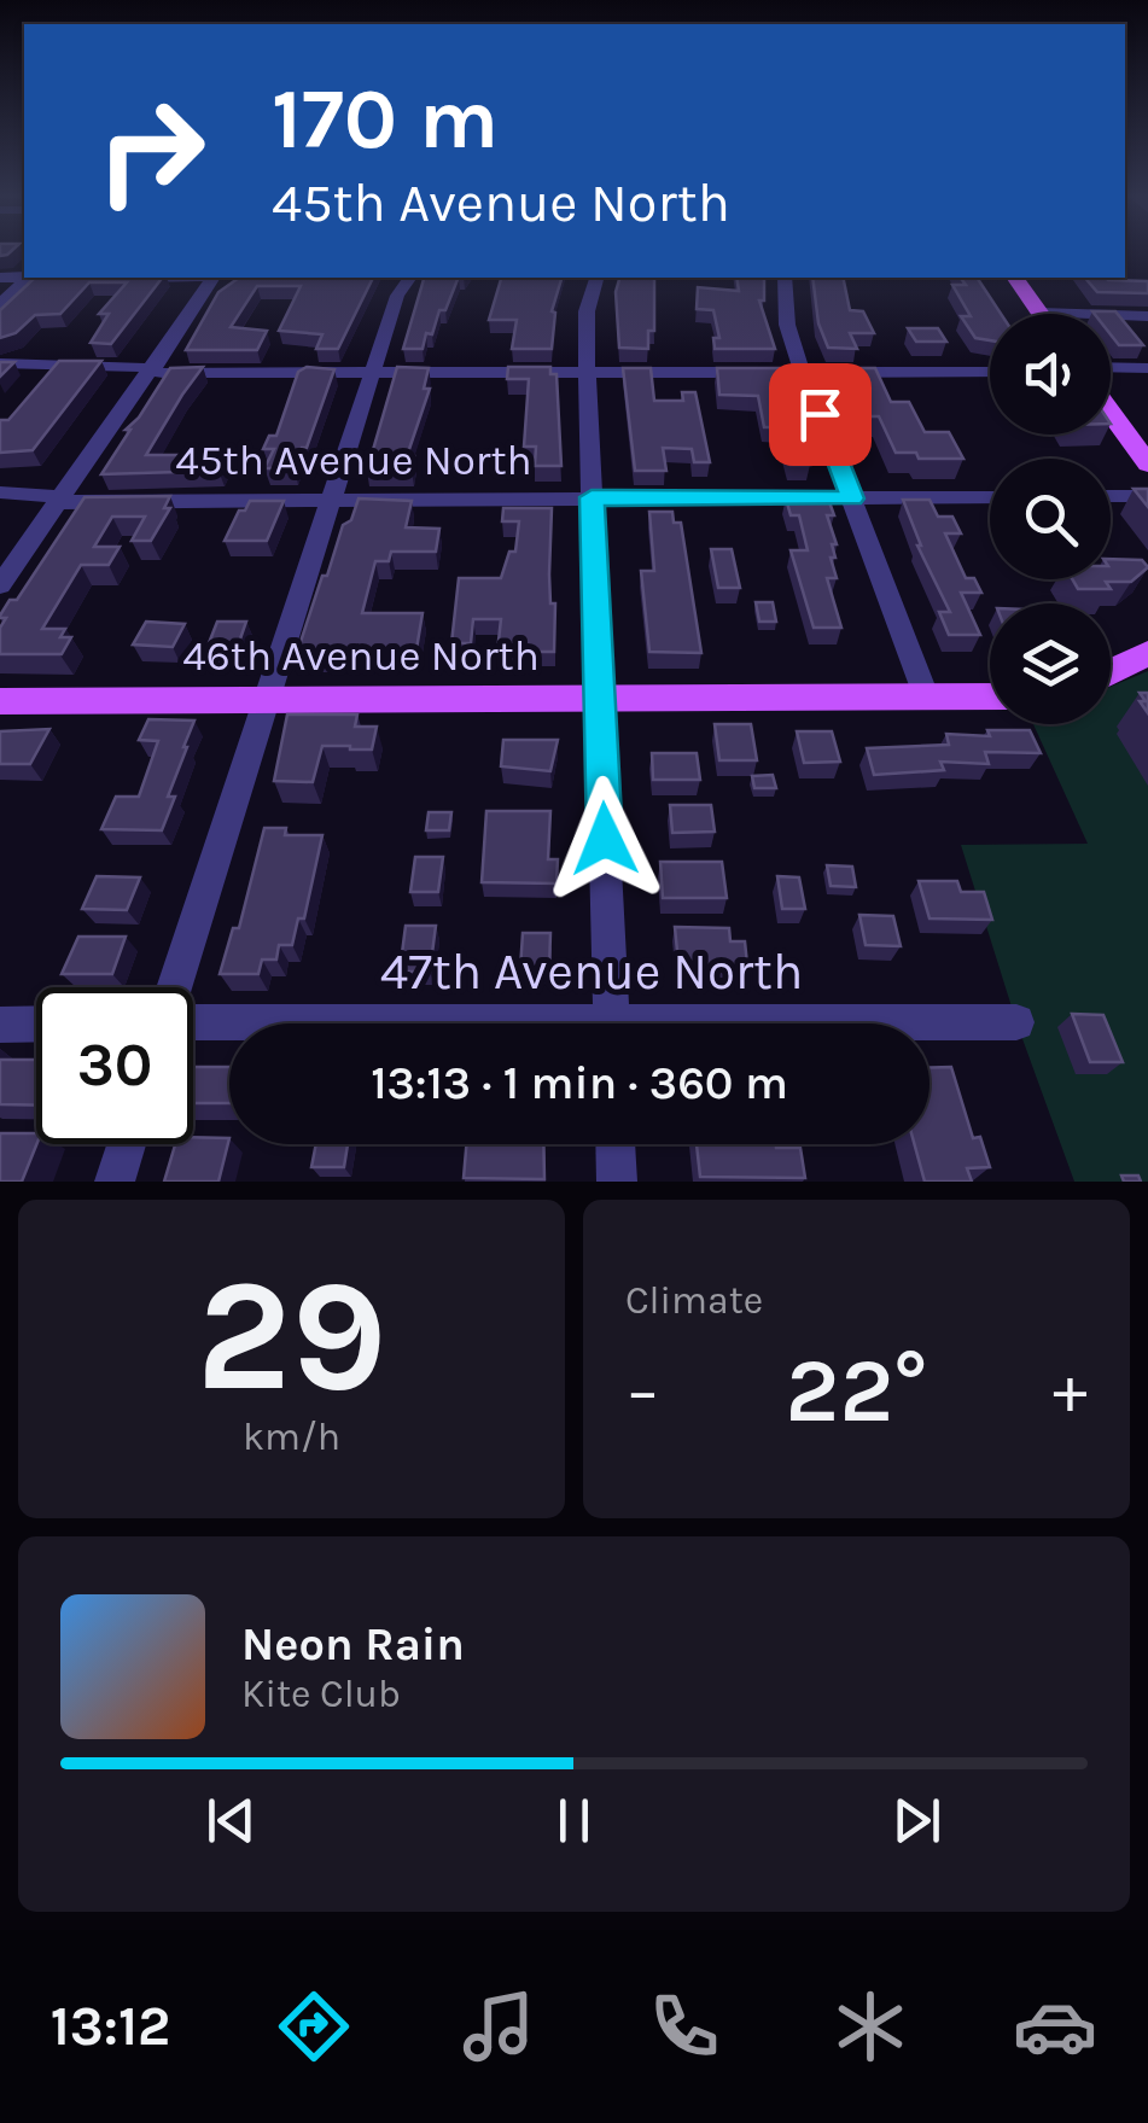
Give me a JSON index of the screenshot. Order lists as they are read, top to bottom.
{
  "streets": {
    "main road": ["46th Avenue North"],
    "street": ["45th Avenue North", "47th Avenue North"]
  },
  "page": {
    "turn": ["170 m", "45th Avenue North"],
    "limit": "30",
    "trip": "13:13 · 1 min · 360 m",
    "tile": [
      ["29", "km/h"],
      "Climate"
    ],
    "heat": ["−", "22°", "+"],
    "song": ["Neon Rain", "Kite Club"],
    "tabs": "13:12"
  }
}
